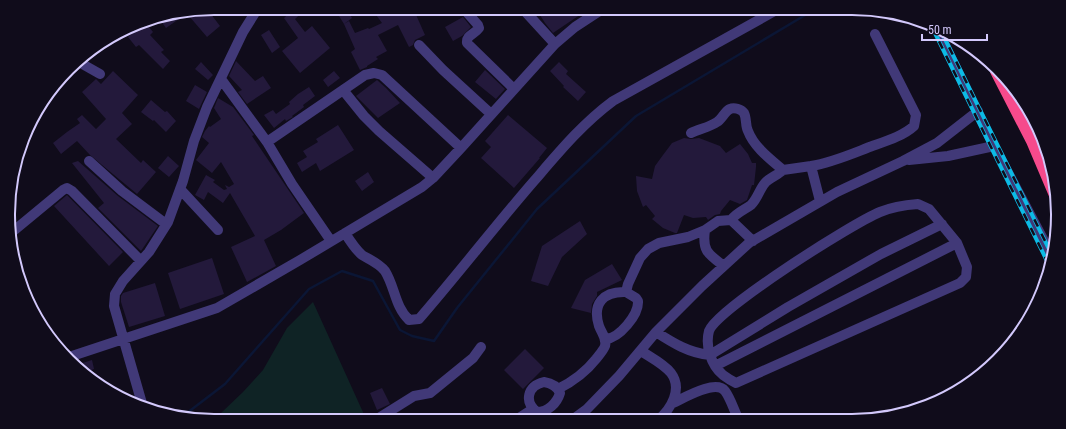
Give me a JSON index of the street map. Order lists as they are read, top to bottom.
{
  "scale_bar": "50 m"
}
